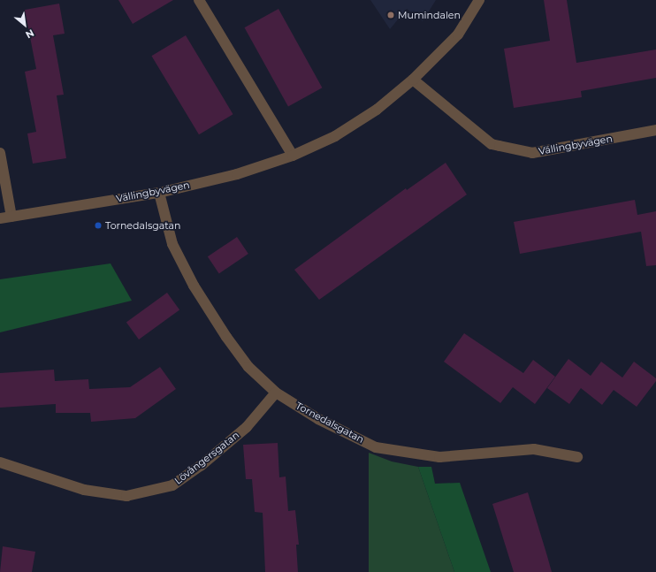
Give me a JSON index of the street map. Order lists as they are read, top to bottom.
{
  "streets": {
    "street": ["Vällingbyvägen", "Tornedalsgatan", "Lövångersgatan"]
  },
  "crossings": [
    ["Vällingbyvägen", "Tornedalsgatan"],
    ["Tornedalsgatan", "Lövångersgatan"]
  ],
  "places": ["Mumindalen", "Tornedalsgatan"],
  "north": "bottom right"
}
